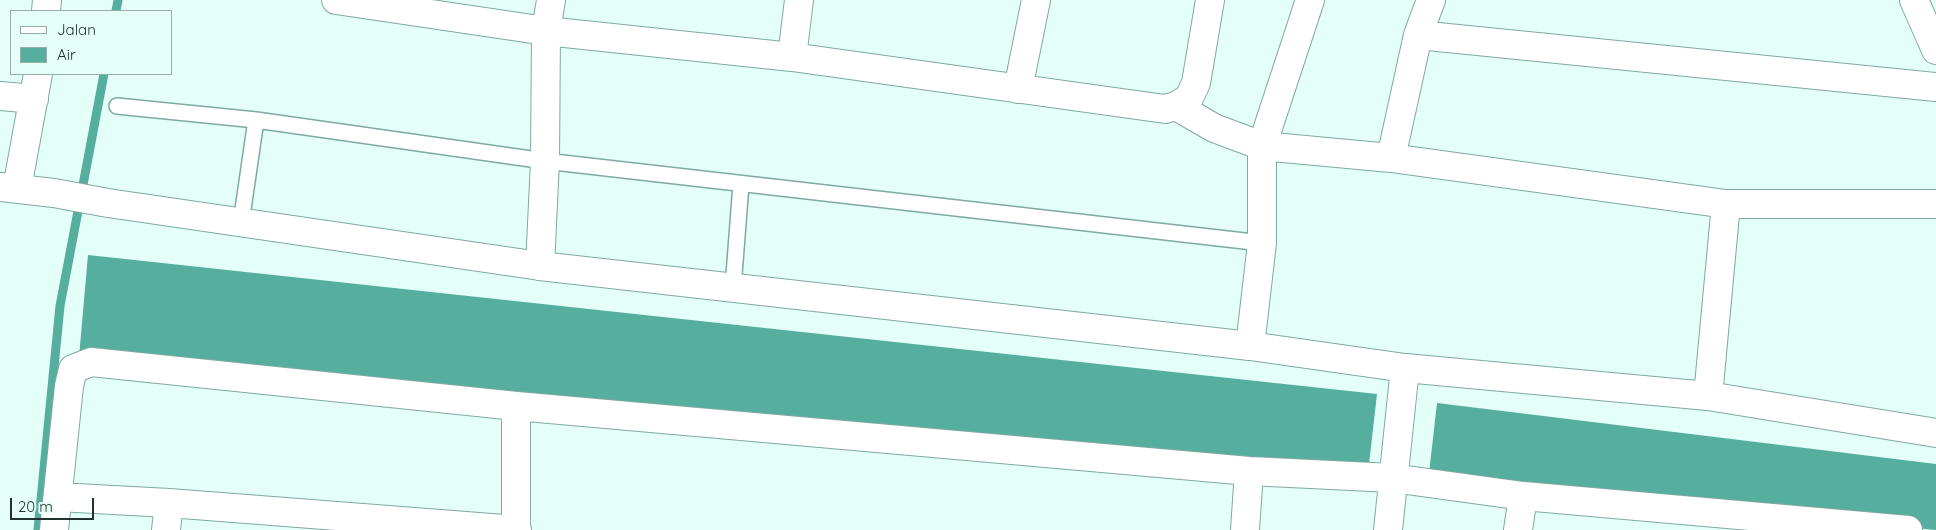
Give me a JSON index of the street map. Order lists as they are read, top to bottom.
{
  "legend": ["Jalan", "Air"],
  "scale_bar": "20 m"
}
